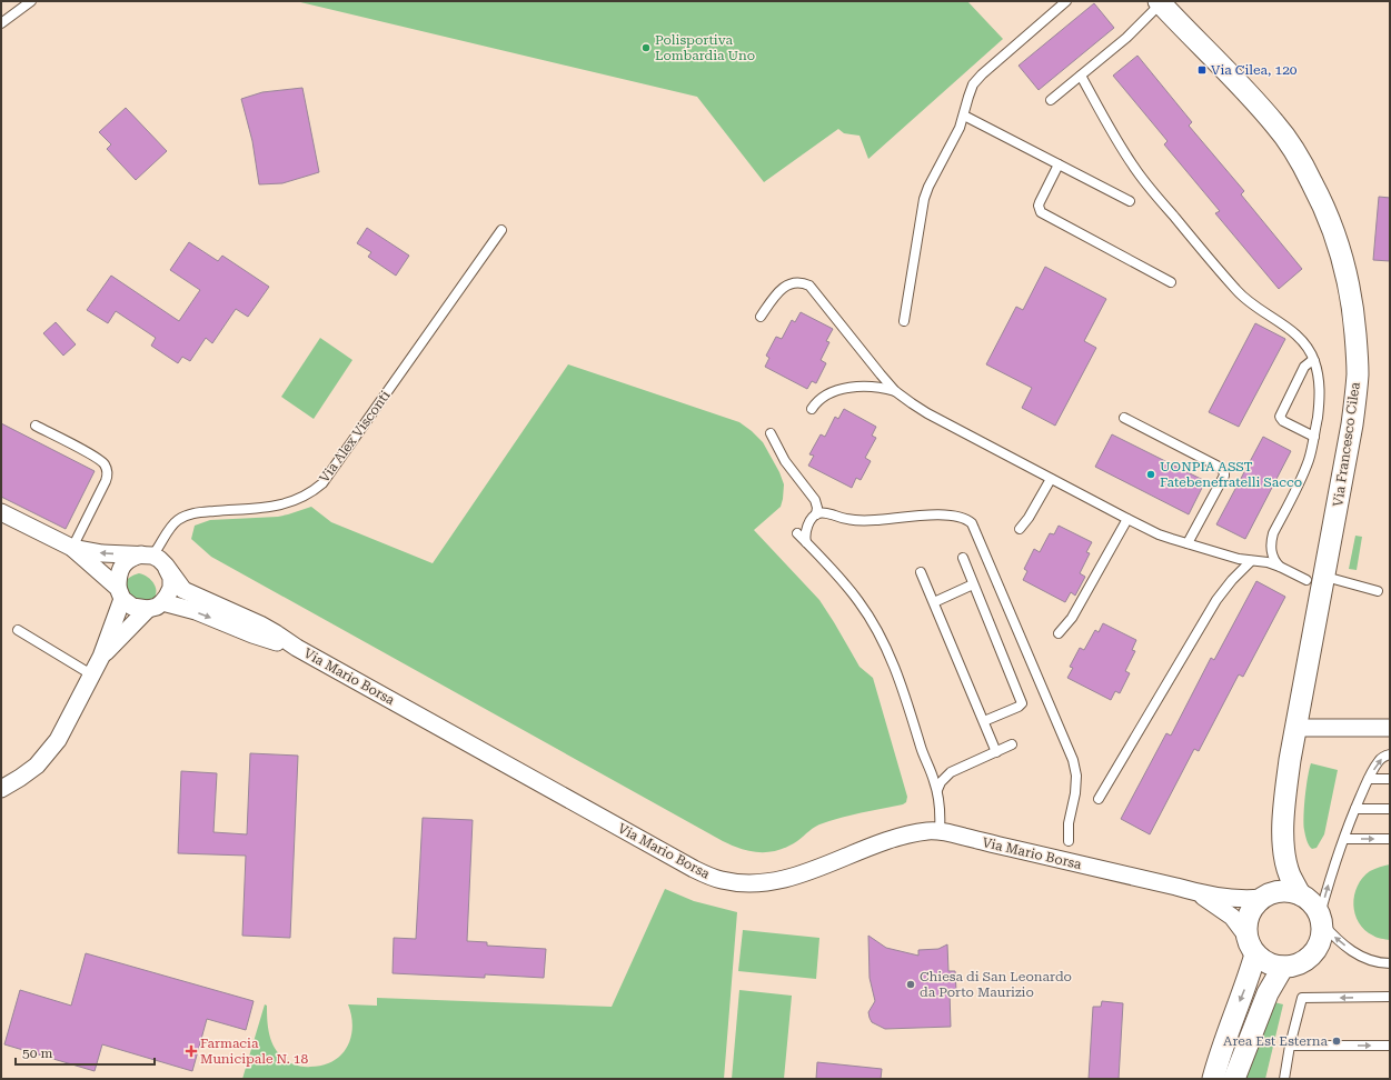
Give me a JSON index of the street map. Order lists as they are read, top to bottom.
{
  "streets": {
    "street": ["Via Francesco Cilea", "Via Mario Borsa"],
    "lane": ["Via Alex Visconti"]
  },
  "crossings": [
    ["Via Alex Visconti", "Via Mario Borsa"],
    ["Via Francesco Cilea", "Via Mario Borsa"]
  ],
  "places": {
    "other": [
      "Polisportiva Lombardia Uno",
      "UONPIA ASST Fatebenefratelli Sacco",
      "Chiesa di San Leonardo da Porto Maurizio",
      "Area Est Esterna"
    ],
    "transit": ["Via Cilea, 120"],
    "health": ["Farmacia Municipale N. 18"]
  },
  "scale_bar": "50 m"
}
